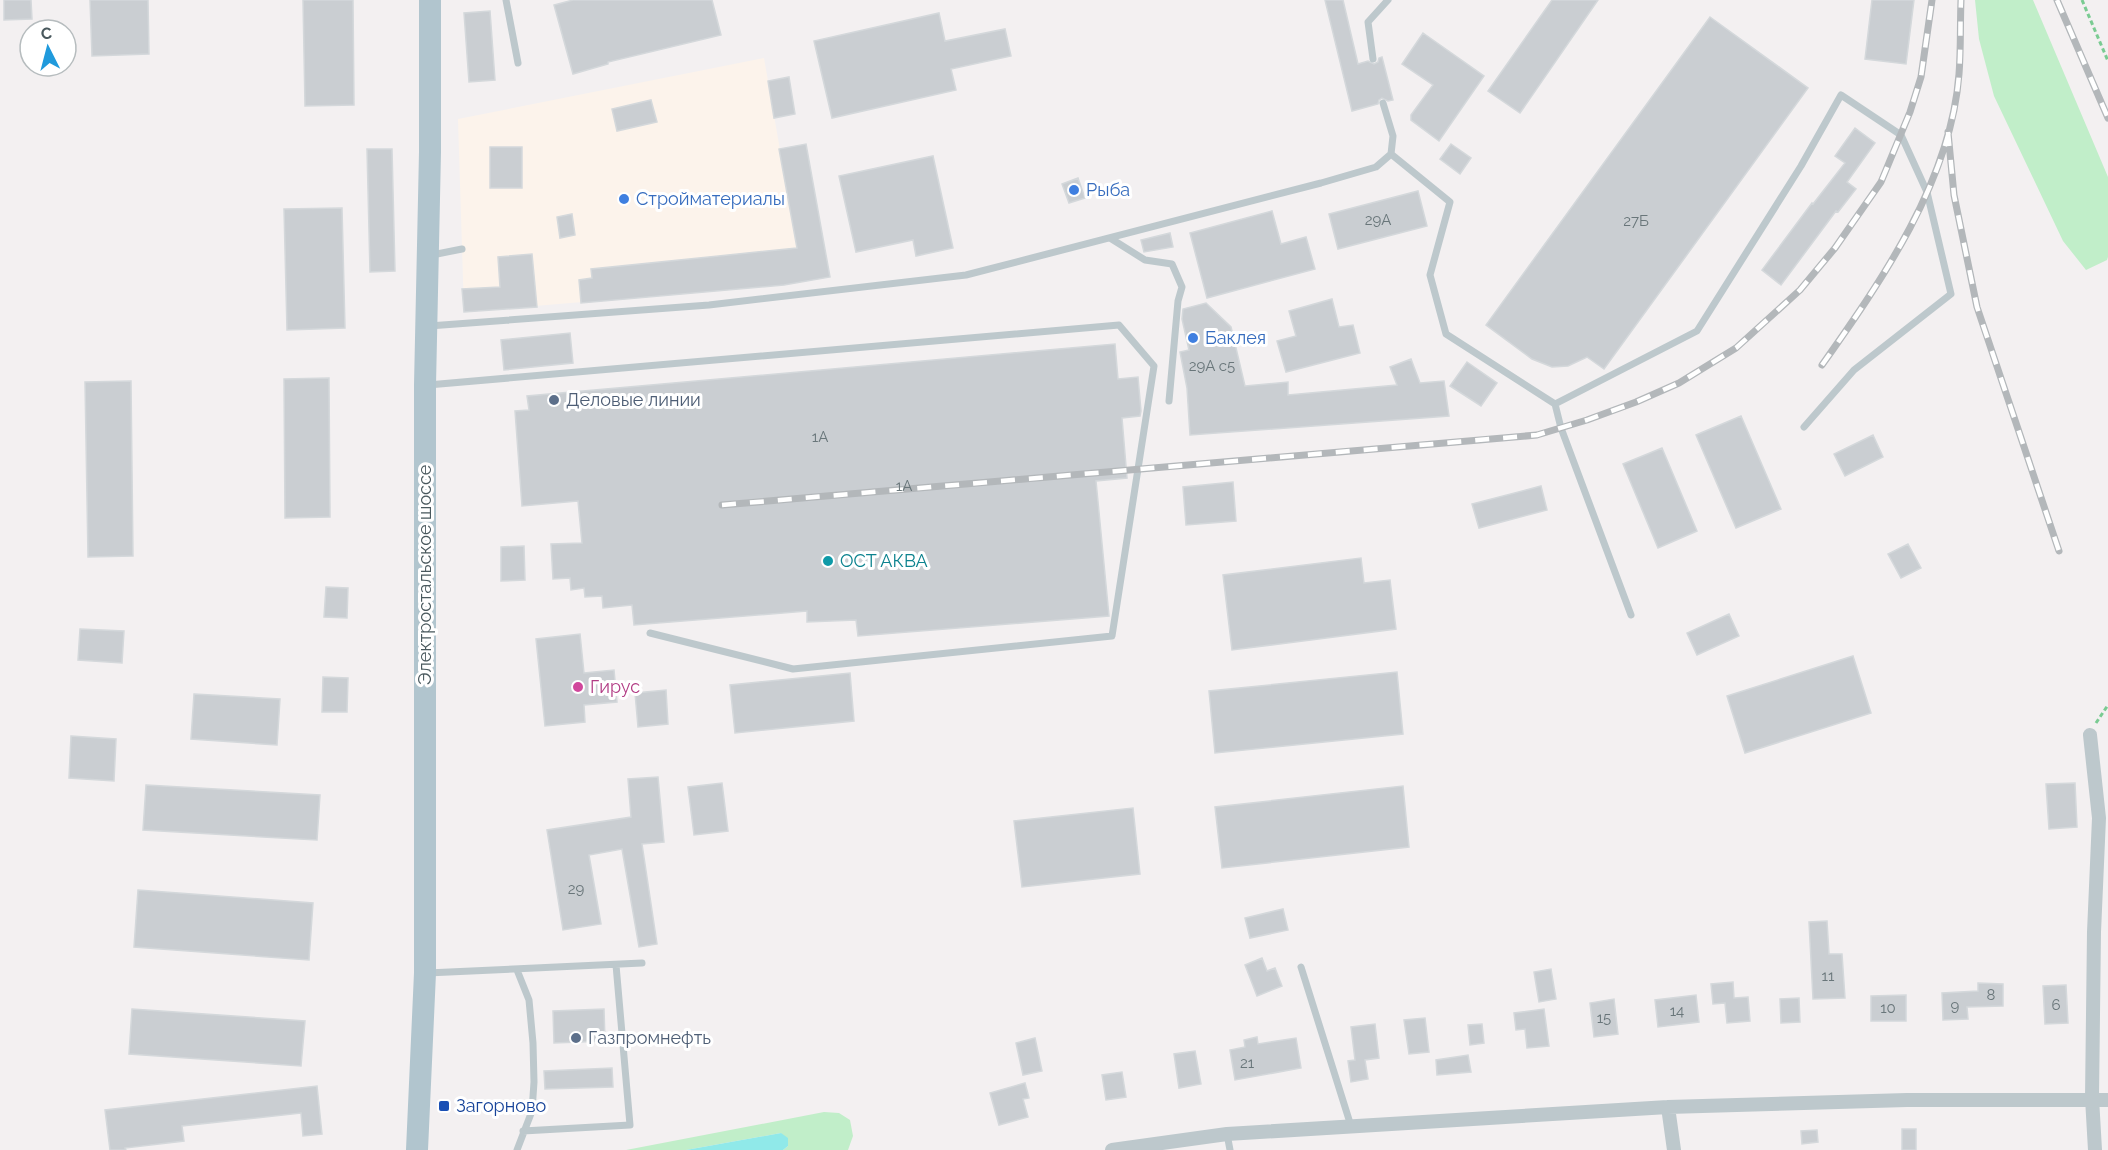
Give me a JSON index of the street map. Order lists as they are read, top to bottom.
{
  "streets": {
    "main road": ["Электростальское шоссе"]
  },
  "places": {
    "other": [
      "Рыба",
      "Стройматериалы",
      "Баклея",
      "Деловые линии",
      "ОСТ АКВА",
      "Гирус",
      "Газпромнефть"
    ],
    "transit": ["Загорново"]
  },
  "house_numbers": [
    "29А",
    "27Б",
    "29А с5",
    "1А",
    "1А",
    "29",
    "11",
    "8",
    "6",
    "9",
    "10",
    "14",
    "15",
    "21"
  ],
  "north": "top"
}
